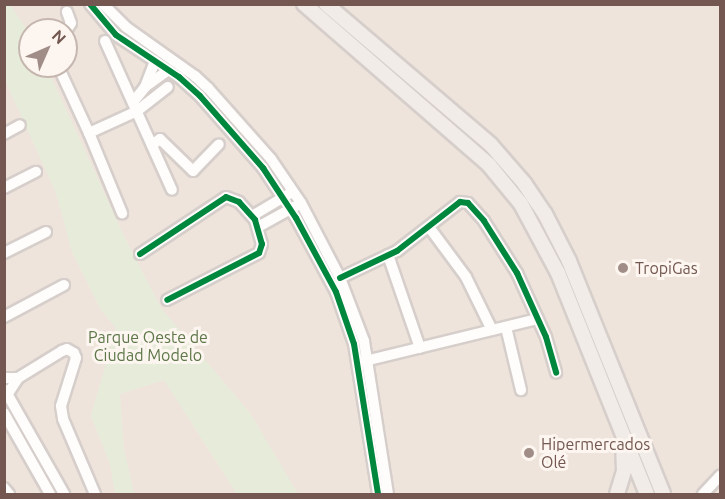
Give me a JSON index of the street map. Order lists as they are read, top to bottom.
{
  "parks": ["Parque Oeste de Ciudad Modelo"],
  "places": ["TropiGas", "Hipermercados Olé"],
  "north": "top right"
}
